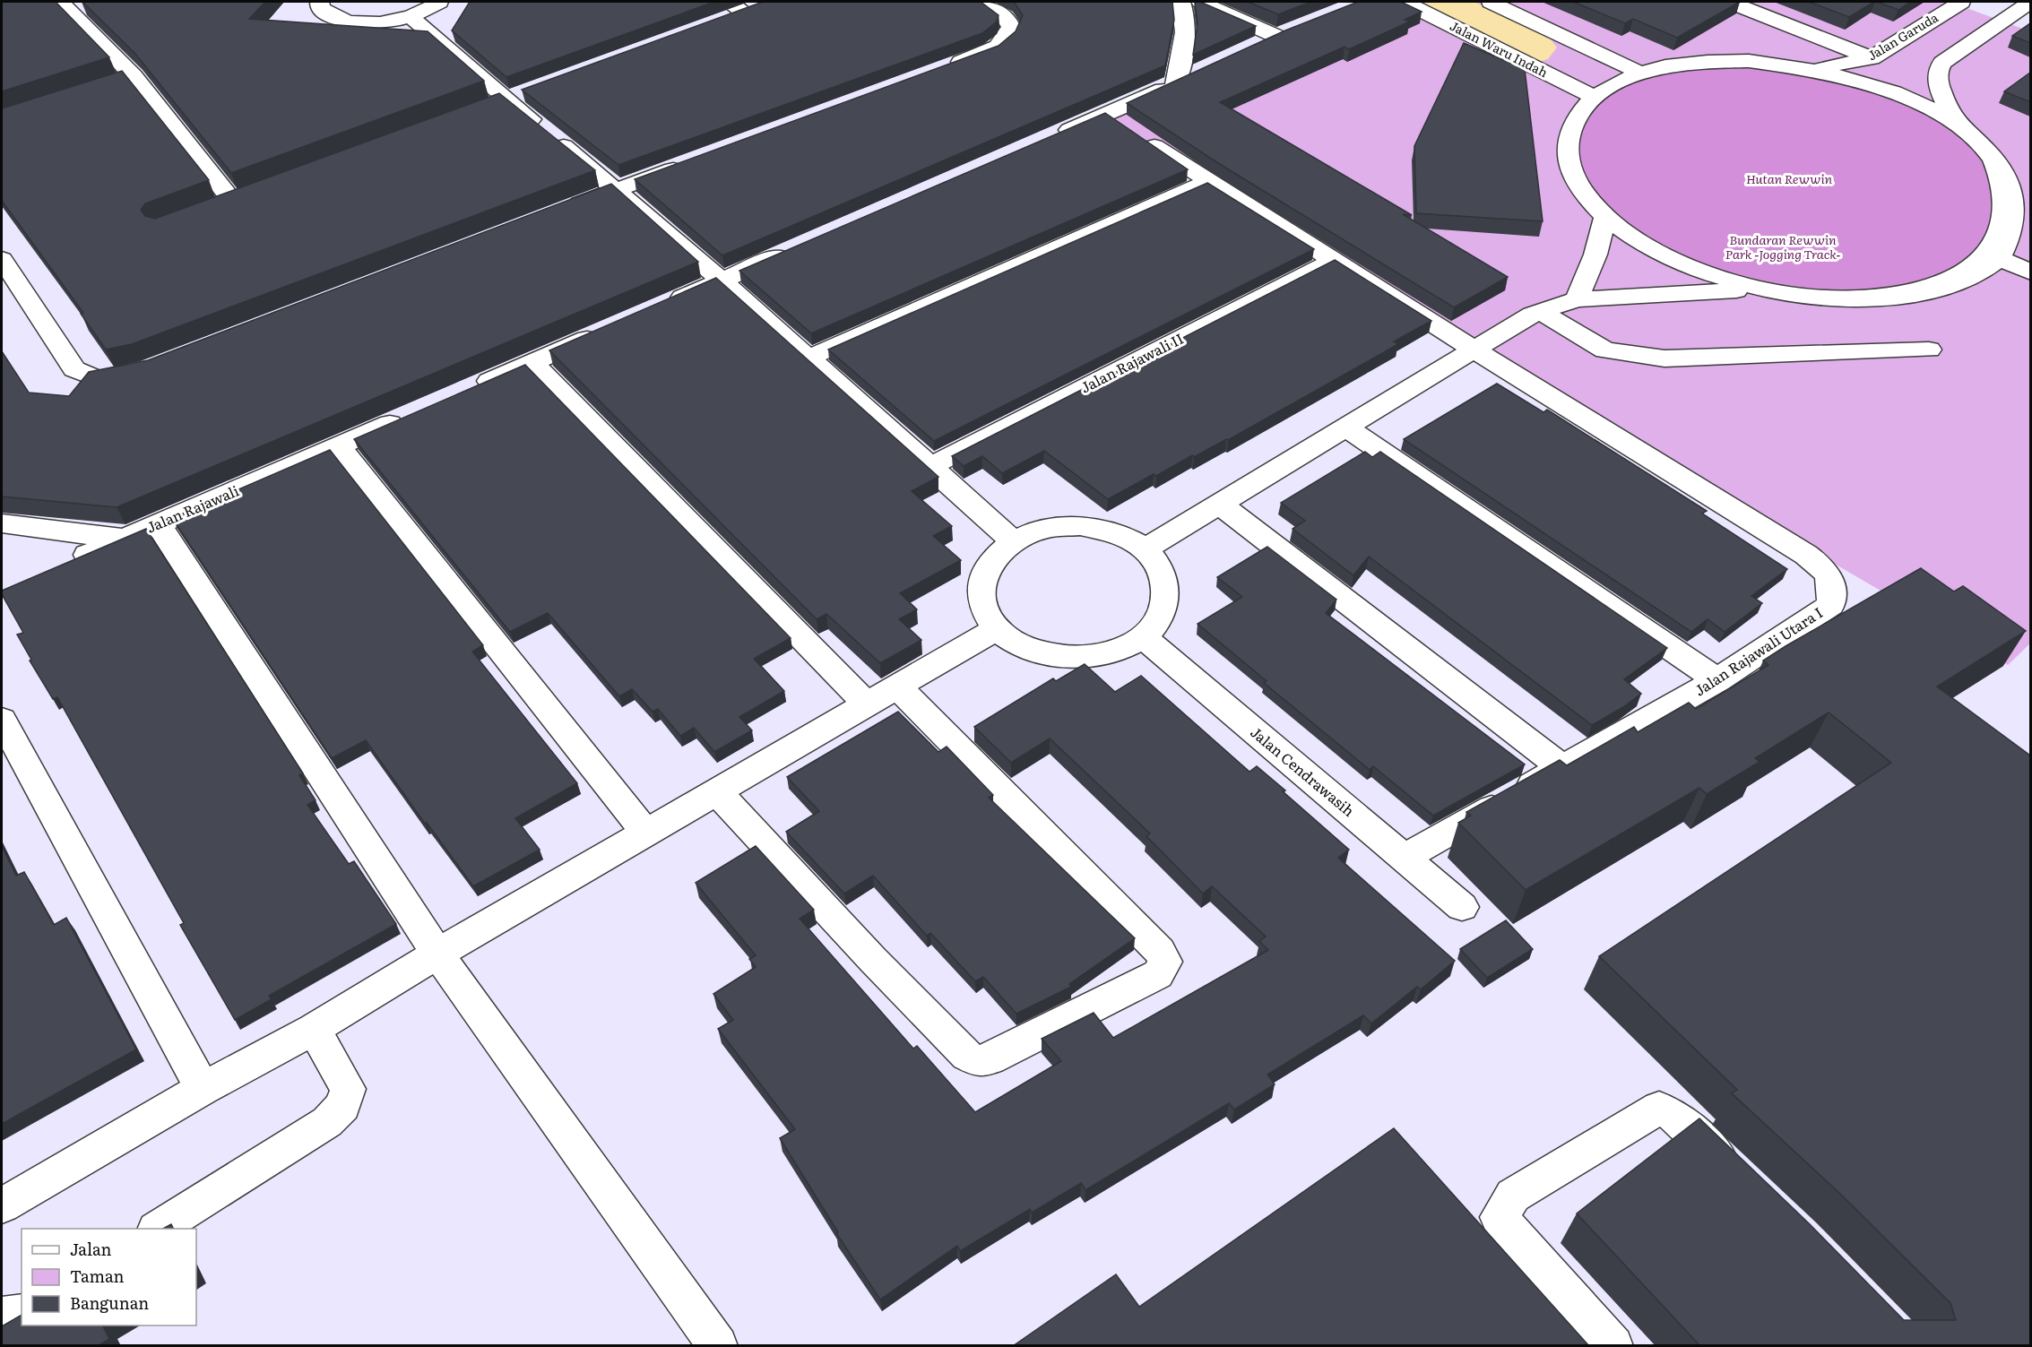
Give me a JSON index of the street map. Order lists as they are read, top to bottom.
{
  "streets": {
    "street": [
      "Jalan Garuda",
      "Jalan Waru Indah",
      "Jalan Rajawali II",
      "Jalan Rajawali",
      "Jalan Rajawali Utara I",
      "Jalan Cendrawasih"
    ]
  },
  "crossings": [
    ["Jalan Rajawali Utara I", "Jalan Cendrawasih"]
  ],
  "parks": ["Hutan Rewwin", "Bundaran Rewwin Park -Jogging Track-"],
  "legend": ["Jalan", "Taman", "Bangunan"]
}
